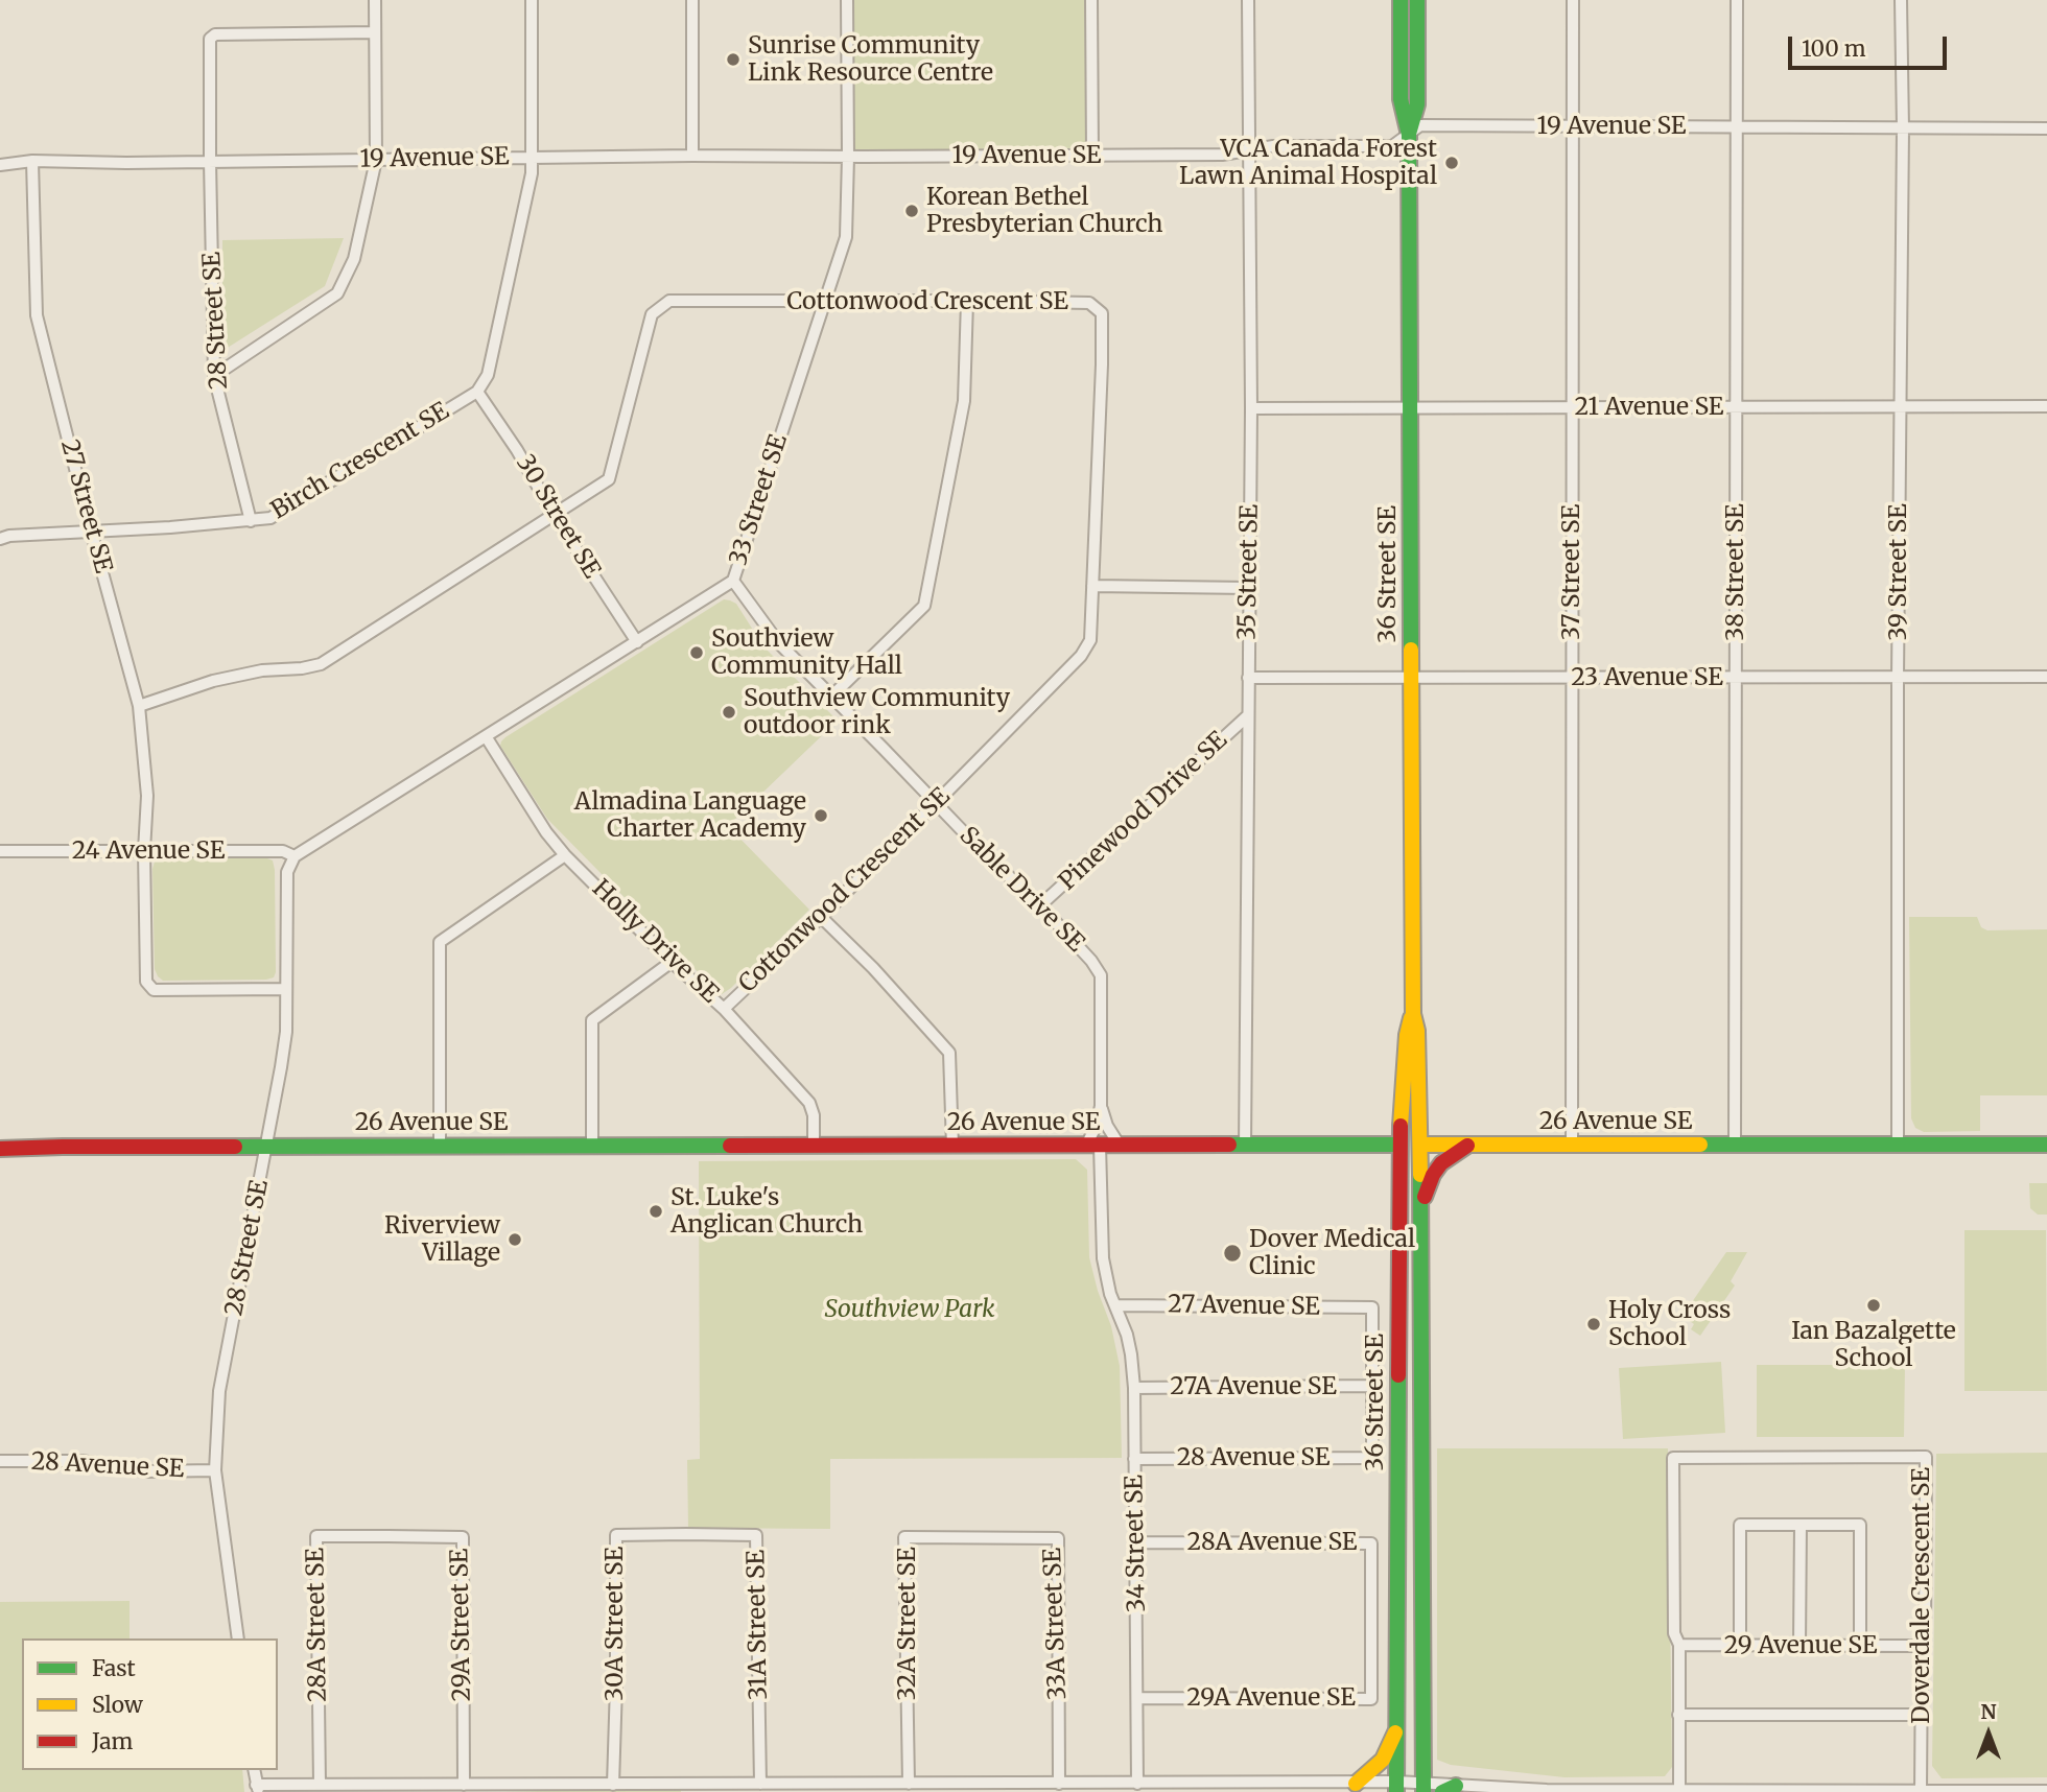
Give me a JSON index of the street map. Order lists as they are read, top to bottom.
{
  "streets": {
    "main road": ["36 Street SE", "26 Avenue SE"],
    "street": [
      "19 Avenue SE",
      "Cottonwood Crescent SE",
      "28 Street SE",
      "21 Avenue SE",
      "Birch Crescent SE",
      "33 Street SE",
      "27 Street SE",
      "30 Street SE",
      "35 Street SE",
      "37 Street SE",
      "38 Street SE",
      "39 Street SE",
      "23 Avenue SE",
      "Pinewood Drive SE",
      "24 Avenue SE",
      "Sable Drive SE",
      "Holly Drive SE",
      "27 Avenue SE",
      "27A Avenue SE",
      "28 Avenue SE",
      "28A Avenue SE",
      "34 Street SE",
      "Doverdale Crescent SE",
      "30A Street SE",
      "32A Street SE",
      "33A Street SE",
      "28A Street SE",
      "29A Street SE",
      "31A Street SE",
      "29 Avenue SE",
      "29A Avenue SE"
    ]
  },
  "crossings": [
    ["19 Avenue SE", "28 Street SE"],
    ["19 Avenue SE", "Birch Crescent SE"],
    ["19 Avenue SE", "33 Street SE"],
    ["19 Avenue SE", "27 Street SE"],
    ["19 Avenue SE", "35 Street SE"],
    ["19 Avenue SE", "37 Street SE"],
    ["19 Avenue SE", "38 Street SE"],
    ["19 Avenue SE", "39 Street SE"],
    ["19 Avenue SE", "36 Street SE"],
    ["Cottonwood Crescent SE", "33 Street SE"],
    ["Cottonwood Crescent SE", "27 Street SE"],
    ["Cottonwood Crescent SE", "30 Street SE"],
    ["Cottonwood Crescent SE", "Sable Drive SE"],
    ["Cottonwood Crescent SE", "Holly Drive SE"],
    ["28 Street SE", "Birch Crescent SE"],
    ["28 Street SE", "33 Street SE"],
    ["28 Street SE", "27 Street SE"],
    ["28 Street SE", "24 Avenue SE"],
    ["28 Street SE", "26 Avenue SE"],
    ["28 Street SE", "28 Avenue SE"],
    ["21 Avenue SE", "35 Street SE"],
    ["21 Avenue SE", "37 Street SE"],
    ["21 Avenue SE", "38 Street SE"],
    ["21 Avenue SE", "39 Street SE"],
    ["21 Avenue SE", "36 Street SE"],
    ["Birch Crescent SE", "27 Street SE"],
    ["Birch Crescent SE", "30 Street SE"],
    ["33 Street SE", "30 Street SE"],
    ["33 Street SE", "24 Avenue SE"],
    ["33 Street SE", "Sable Drive SE"],
    ["33 Street SE", "Holly Drive SE"],
    ["27 Street SE", "24 Avenue SE"],
    ["35 Street SE", "23 Avenue SE"],
    ["35 Street SE", "Pinewood Drive SE"],
    ["35 Street SE", "26 Avenue SE"],
    ["37 Street SE", "23 Avenue SE"],
    ["37 Street SE", "26 Avenue SE"],
    ["38 Street SE", "23 Avenue SE"],
    ["38 Street SE", "26 Avenue SE"],
    ["39 Street SE", "23 Avenue SE"],
    ["39 Street SE", "26 Avenue SE"],
    ["36 Street SE", "23 Avenue SE"],
    ["36 Street SE", "26 Avenue SE"],
    ["Pinewood Drive SE", "Sable Drive SE"],
    ["Sable Drive SE", "26 Avenue SE"],
    ["Sable Drive SE", "27 Avenue SE"],
    ["Sable Drive SE", "34 Street SE"],
    ["Holly Drive SE", "26 Avenue SE"],
    ["27 Avenue SE", "27A Avenue SE"],
    ["27 Avenue SE", "28 Avenue SE"],
    ["27 Avenue SE", "34 Street SE"],
    ["27A Avenue SE", "28 Avenue SE"],
    ["27A Avenue SE", "34 Street SE"],
    ["28 Avenue SE", "34 Street SE"],
    ["28A Avenue SE", "34 Street SE"],
    ["28A Avenue SE", "29A Avenue SE"],
    ["34 Street SE", "29A Avenue SE"],
    ["Doverdale Crescent SE", "29 Avenue SE"],
    ["30A Street SE", "31A Street SE"],
    ["32A Street SE", "33A Street SE"],
    ["28A Street SE", "29A Street SE"]
  ],
  "parks": ["Southview Park"],
  "places": [
    "Sunrise Community Link Resource Centre",
    "VCA Canada Forest Lawn Animal Hospital",
    "Korean Bethel Presbyterian Church",
    "Southview Community Hall",
    "Southview Community outdoor rink",
    "Almadina Language Charter Academy",
    "St. Luke's Anglican Church",
    "Riverview Village",
    "Dover Medical Clinic",
    "Ian Bazalgette School",
    "Holy Cross School"
  ],
  "legend": ["Fast", "Slow", "Jam"],
  "scale_bar": "100 m",
  "north": "top"
}
